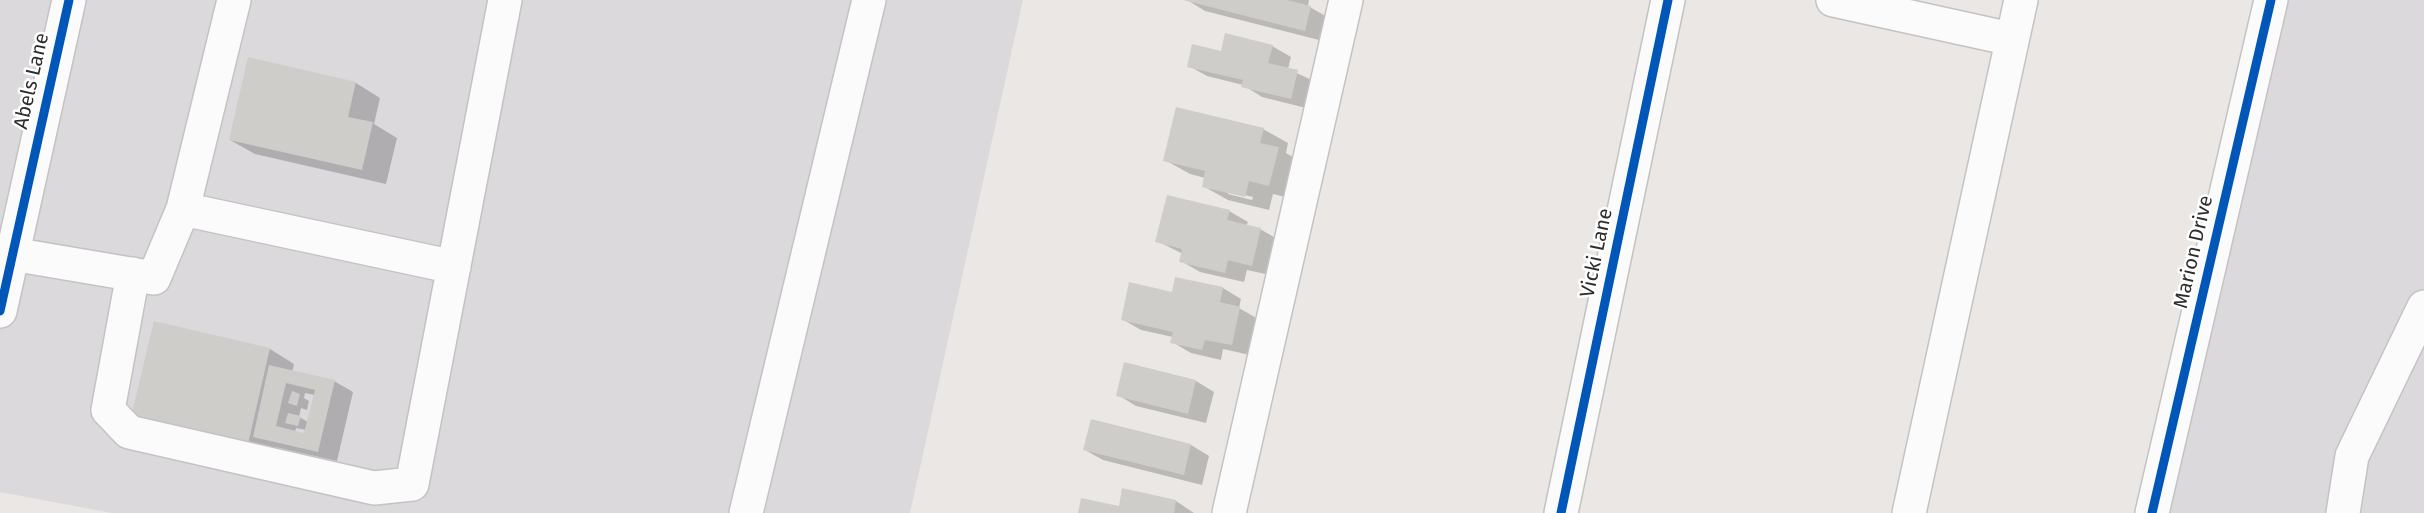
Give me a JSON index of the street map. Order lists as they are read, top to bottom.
{
  "streets": {
    "street": ["Abels Lane", "Marion Drive", "Vicki Lane"]
  }
}
